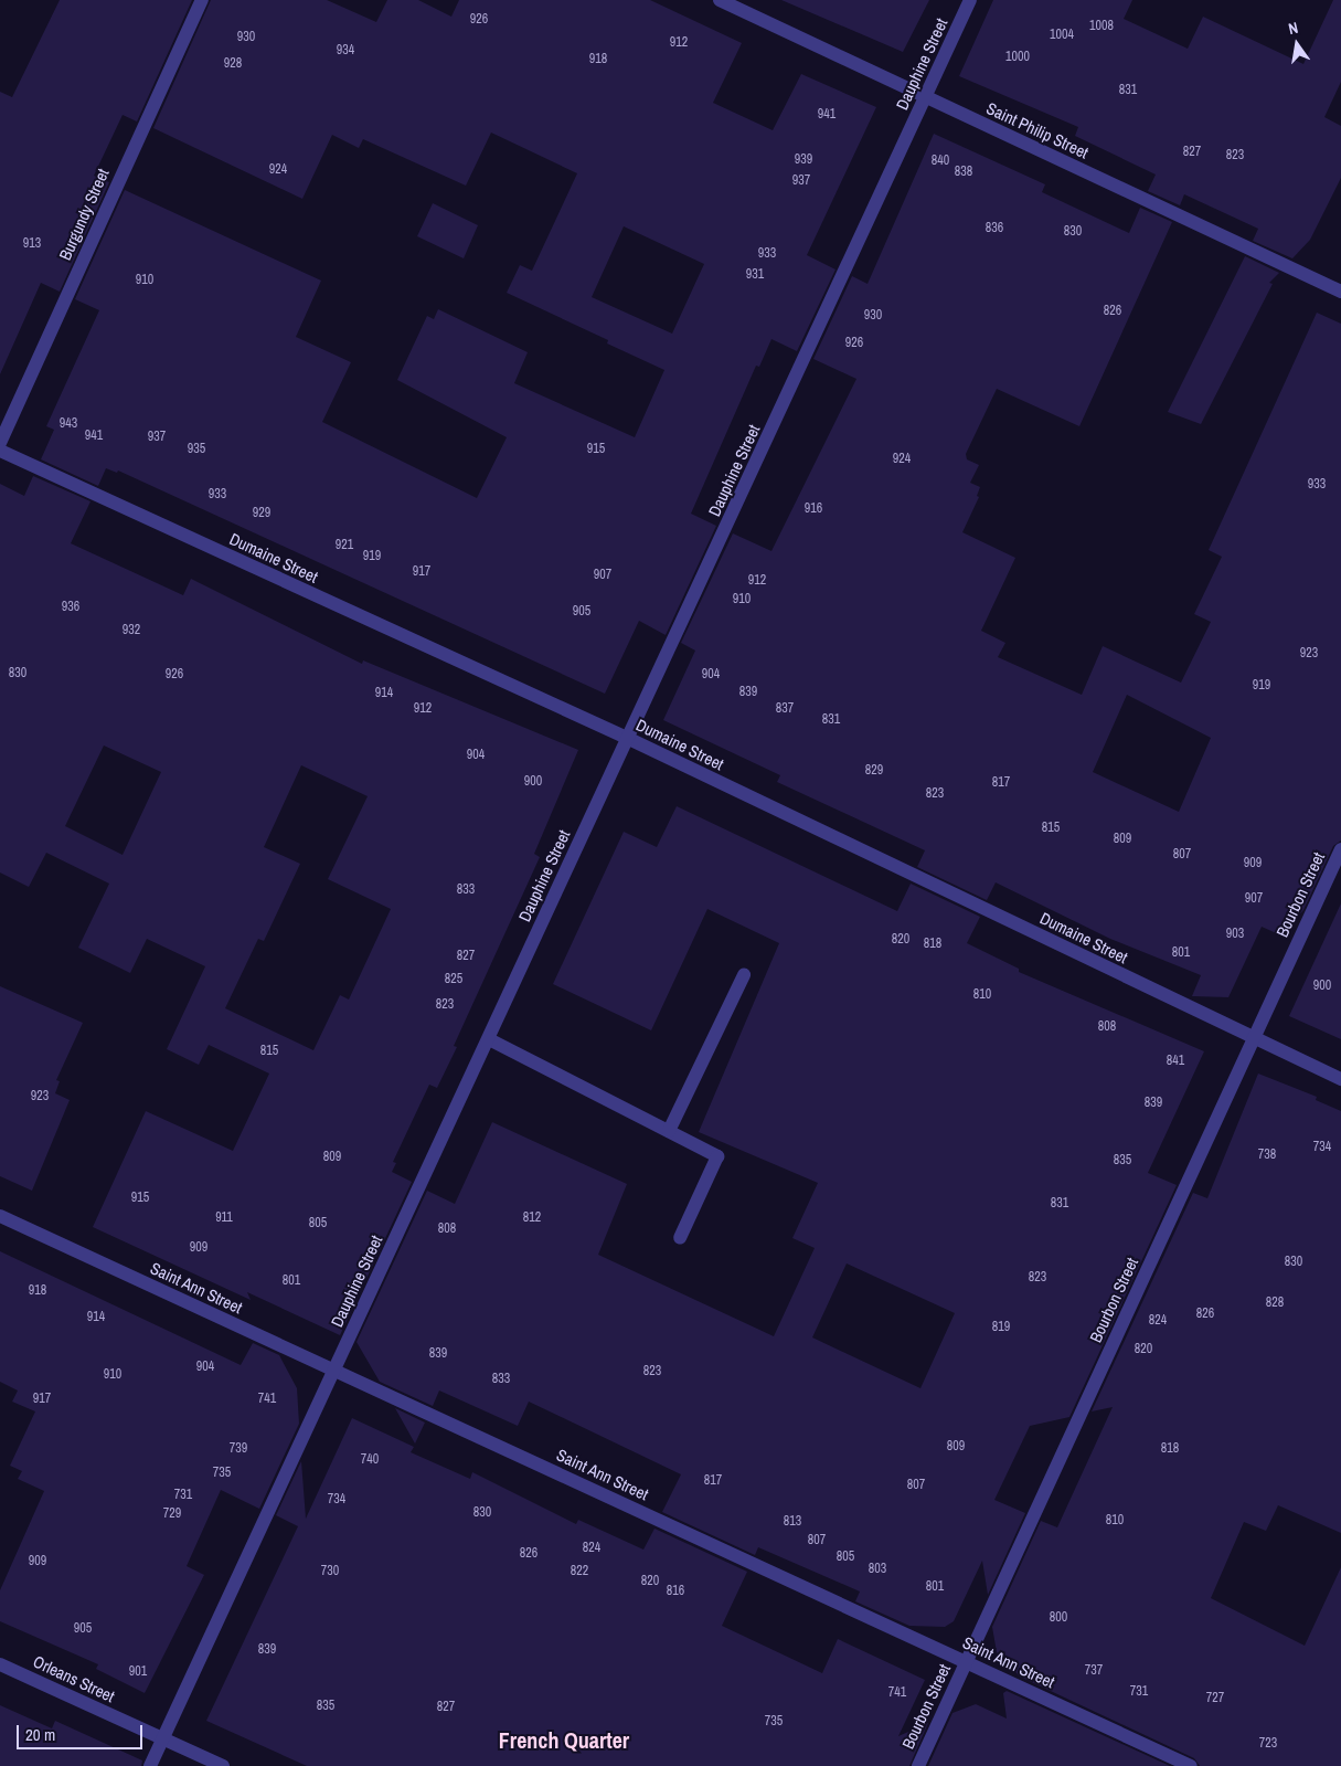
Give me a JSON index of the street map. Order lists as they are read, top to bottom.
{
  "streets": {
    "street": [
      "Dauphine Street",
      "Saint Philip Street",
      "Burgundy Street",
      "Dumaine Street",
      "Bourbon Street",
      "Saint Ann Street",
      "Orleans Street"
    ]
  },
  "crossings": [
    ["Dauphine Street", "Saint Philip Street"],
    ["Dauphine Street", "Dumaine Street"],
    ["Dauphine Street", "Saint Ann Street"],
    ["Dauphine Street", "Orleans Street"],
    ["Dumaine Street", "Bourbon Street"],
    ["Bourbon Street", "Saint Ann Street"]
  ],
  "districts": ["French Quarter"],
  "house_numbers": [
    "926",
    "1008",
    "1004",
    "930",
    "912",
    "934",
    "1000",
    "918",
    "928",
    "831",
    "941",
    "827",
    "823",
    "939",
    "840",
    "924",
    "838",
    "937",
    "836",
    "830",
    "913",
    "933",
    "931",
    "910",
    "826",
    "930",
    "926",
    "943",
    "941",
    "937",
    "935",
    "915",
    "924",
    "933",
    "933",
    "916",
    "929",
    "921",
    "919",
    "917",
    "907",
    "912",
    "910",
    "936",
    "905",
    "932",
    "923",
    "830",
    "926",
    "904",
    "919",
    "839",
    "914",
    "912",
    "837",
    "831",
    "904",
    "829",
    "900",
    "817",
    "823",
    "815",
    "809",
    "807",
    "909",
    "833",
    "907",
    "903",
    "820",
    "818",
    "801",
    "827",
    "825",
    "900",
    "810",
    "823",
    "808",
    "815",
    "841",
    "923",
    "839",
    "734",
    "738",
    "809",
    "835",
    "915",
    "831",
    "911",
    "812",
    "805",
    "808",
    "909",
    "830",
    "823",
    "801",
    "918",
    "828",
    "826",
    "914",
    "824",
    "819",
    "820",
    "839",
    "904",
    "823",
    "910",
    "833",
    "917",
    "741",
    "809",
    "739",
    "818",
    "740",
    "735",
    "817",
    "807",
    "731",
    "734",
    "830",
    "729",
    "810",
    "813",
    "807",
    "824",
    "826",
    "805",
    "909",
    "803",
    "730",
    "822",
    "820",
    "801",
    "816",
    "800",
    "905",
    "839",
    "737",
    "901",
    "731",
    "741",
    "727",
    "835",
    "827",
    "735",
    "723"
  ],
  "scale_bar": "20 m",
  "north": "top"
}
